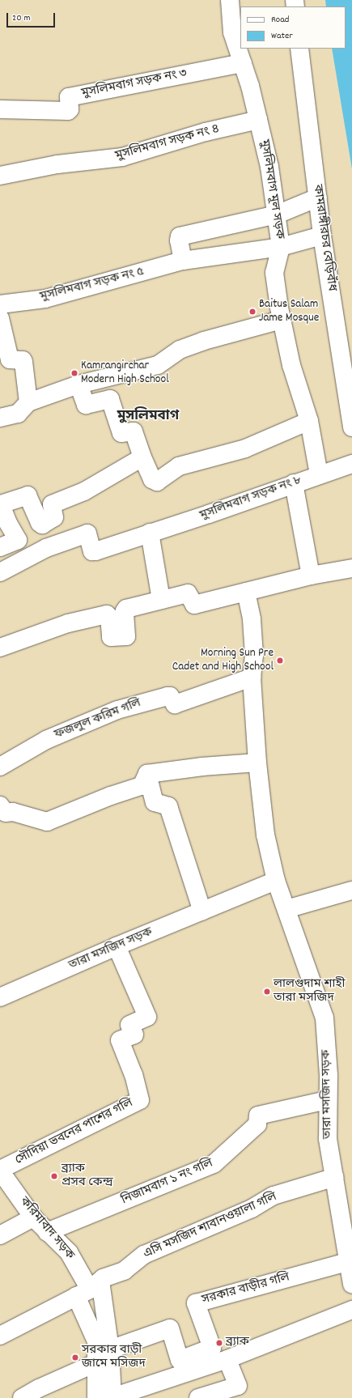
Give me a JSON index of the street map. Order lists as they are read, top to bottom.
{
  "streets": {
    "street": [
      "মুসলিমবাগ সড়ক নং ৩",
      "মুসলিমবাগ সড়ক নং ৪",
      "মুসলিমবাগ মূল সড়ক",
      "কামরাঙ্গীরচর বেড়িবাঁধ",
      "মুসলিমবাগ সড়ক নং ৫",
      "মুসলিমবাগ সড়ক নং ৮",
      "ফজলুল করিম গলি",
      "তারা মসজিদ সড়ক",
      "সৌদিয়া ভবনের পাশের গলি",
      "নিজামবাগ ১ নং গলি",
      "এসি মসজিদ শাবানওয়ালা গলি",
      "করিমাবাদ সড়ক",
      "সরকার বাড়ীর গলি"
    ]
  },
  "crossings": [
    ["মুসলিমবাগ সড়ক নং ৩", "মুসলিমবাগ মূল সড়ক"],
    ["মুসলিমবাগ সড়ক নং ৪", "মুসলিমবাগ মূল সড়ক"],
    ["মুসলিমবাগ মূল সড়ক", "মুসলিমবাগ সড়ক নং ৫"],
    ["মুসলিমবাগ মূল সড়ক", "মুসলিমবাগ সড়ক নং ৮"],
    ["কামরাঙ্গীরচর বেড়িবাঁধ", "মুসলিমবাগ সড়ক নং ৫"],
    ["ফজলুল করিম গলি", "তারা মসজিদ সড়ক"],
    ["তারা মসজিদ সড়ক", "সৌদিয়া ভবনের পাশের গলি"],
    ["তারা মসজিদ সড়ক", "নিজামবাগ ১ নং গলি"],
    ["তারা মসজিদ সড়ক", "এসি মসজিদ শাবানওয়ালা গলি"],
    ["তারা মসজিদ সড়ক", "সরকার বাড়ীর গলি"],
    ["সৌদিয়া ভবনের পাশের গলি", "করিমাবাদ সড়ক"],
    ["নিজামবাগ ১ নং গলি", "করিমাবাদ সড়ক"],
    ["এসি মসজিদ শাবানওয়ালা গলি", "করিমাবাদ সড়ক"]
  ],
  "districts": ["মুসলিমবাগ"],
  "places": [
    "Baitus Salam Jame Mosque",
    "Kamrangirchar Modern High School",
    "Morning Sun Pre Cadet and High School",
    "লালগুদাম শাহী তারা মসজিদ",
    "ব্র্যাক প্রসব কেন্দ্র",
    "ব্র্যাক",
    "সরকার বাড়ী জামে মসিজদ"
  ],
  "legend": ["Road", "Water"],
  "scale_bar": "20 m"
}
